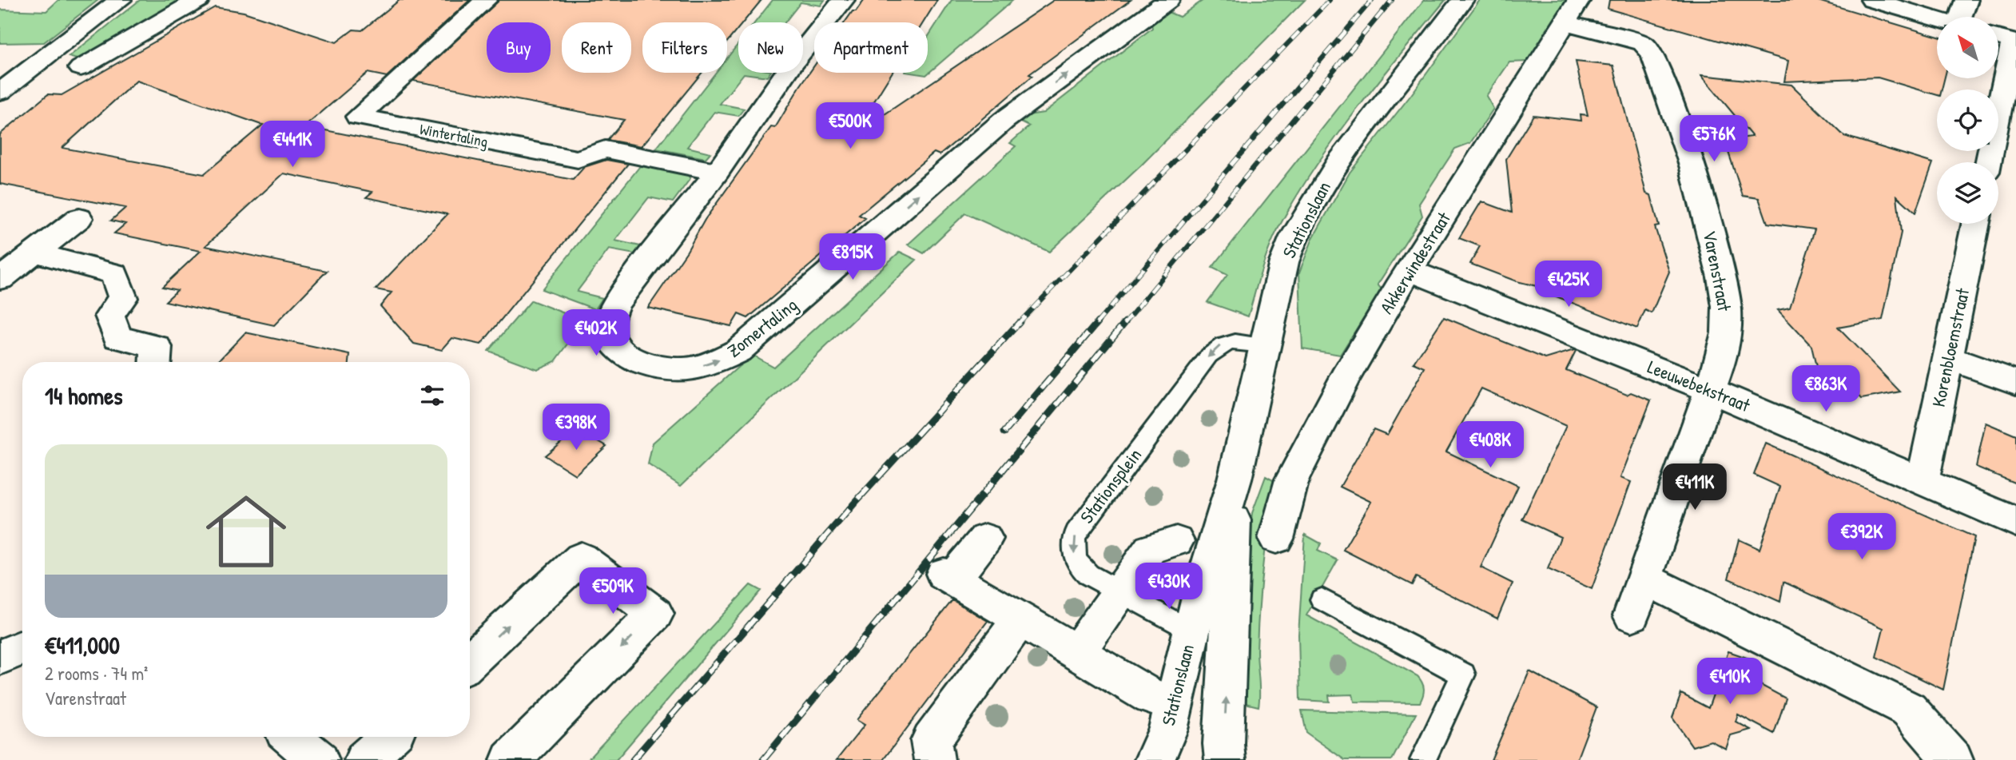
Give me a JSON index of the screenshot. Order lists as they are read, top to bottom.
{
  "streets": {
    "street": [
      "Wintertaling",
      "Stationslaan",
      "Akkerwindestraat",
      "Varenstraat",
      "Zomertaling",
      "Korenbloemstraat",
      "Leeuwebekstraat"
    ],
    "lane": ["Stationsplein"]
  },
  "crossings": [
    ["Wintertaling", "Zomertaling"],
    ["Stationslaan", "Stationsplein"],
    ["Akkerwindestraat", "Varenstraat"],
    ["Akkerwindestraat", "Leeuwebekstraat"],
    ["Varenstraat", "Leeuwebekstraat"],
    ["Korenbloemstraat", "Leeuwebekstraat"]
  ],
  "north": "top left",
  "page": {
    "chip": [
      "Buy",
      "Rent",
      "Filters",
      "New",
      "Apartment"
    ],
    "price": [
      "€500K",
      "€576K",
      "€441K",
      "€815K",
      "€425K",
      "€402K",
      "€863K",
      "€398K",
      "€408K",
      "€411K",
      "€392K",
      "€430K",
      "€509K",
      "€410K"
    ],
    "heading": "14 homes",
    "list": [
      {
        "name": "€411,000",
        "note": "2 rooms · 74 m² · Varenstraat"
      }
    ]
  }
}
